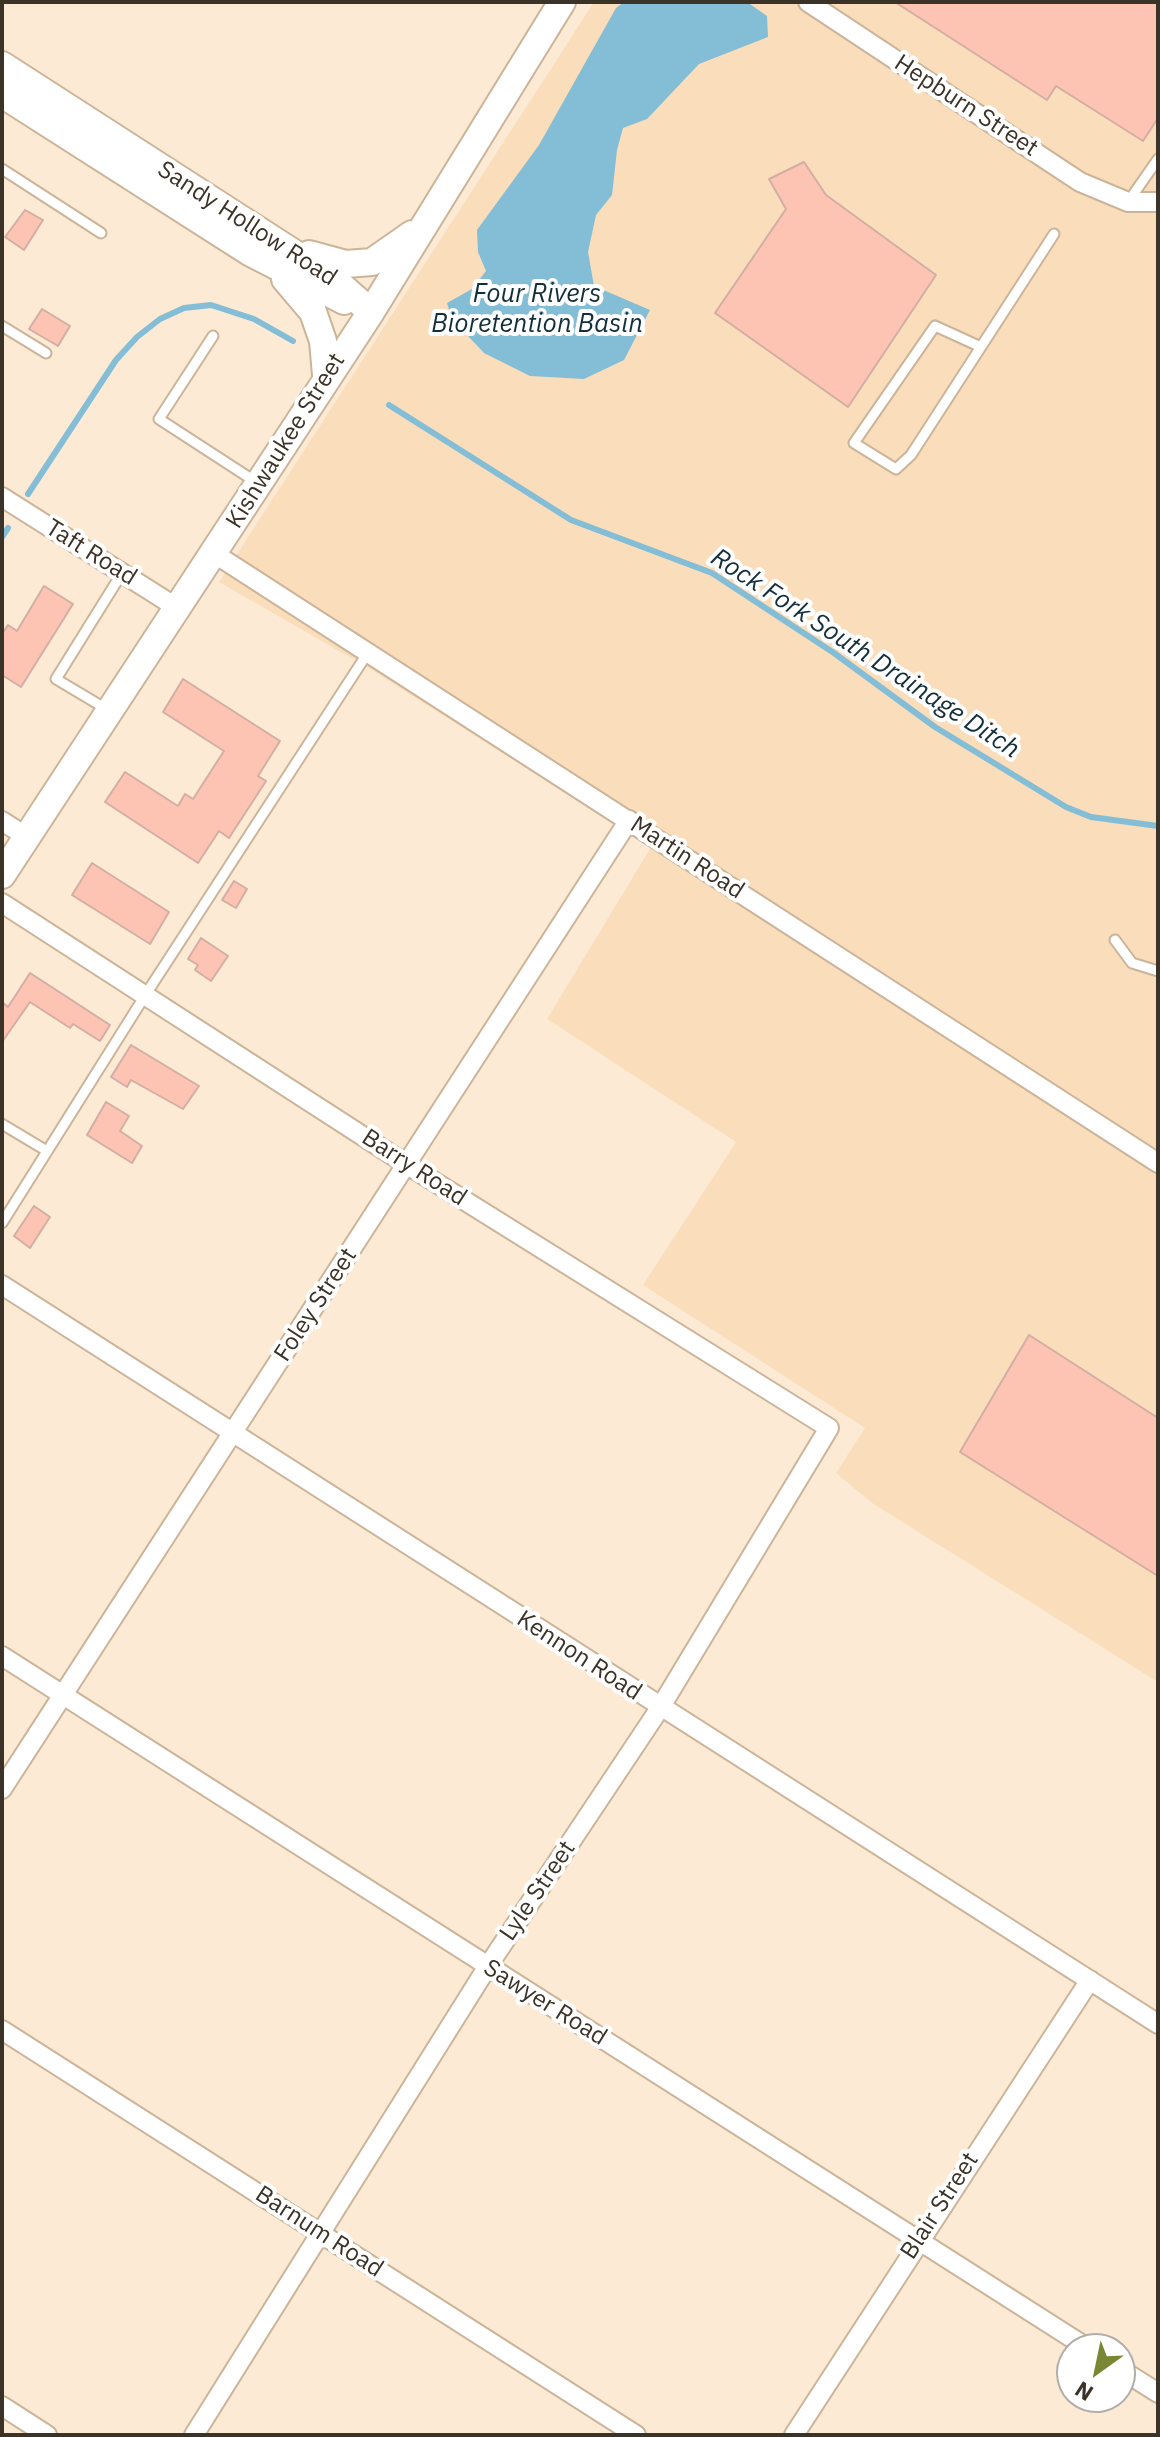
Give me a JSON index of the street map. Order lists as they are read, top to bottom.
{
  "streets": {
    "street": [
      "Hepburn Street",
      "Sandy Hollow Road",
      "Kishwaukee Street",
      "Taft Road",
      "Martin Road",
      "Barry Road",
      "Foley Street",
      "Kennon Road",
      "Lyle Street",
      "Sawyer Road",
      "Blair Street",
      "Barnum Road"
    ]
  },
  "crossings": [
    ["Sandy Hollow Road", "Kishwaukee Street"],
    ["Kishwaukee Street", "Taft Road"],
    ["Kishwaukee Street", "Martin Road"],
    ["Martin Road", "Foley Street"],
    ["Barry Road", "Foley Street"],
    ["Barry Road", "Lyle Street"],
    ["Foley Street", "Kennon Road"],
    ["Foley Street", "Sawyer Road"],
    ["Kennon Road", "Lyle Street"],
    ["Kennon Road", "Blair Street"],
    ["Lyle Street", "Sawyer Road"],
    ["Lyle Street", "Barnum Road"],
    ["Sawyer Road", "Blair Street"]
  ],
  "water": ["Four Rivers Bioretention Basin", "Rock Fork South Drainage Ditch"],
  "north": "bottom left"
}
